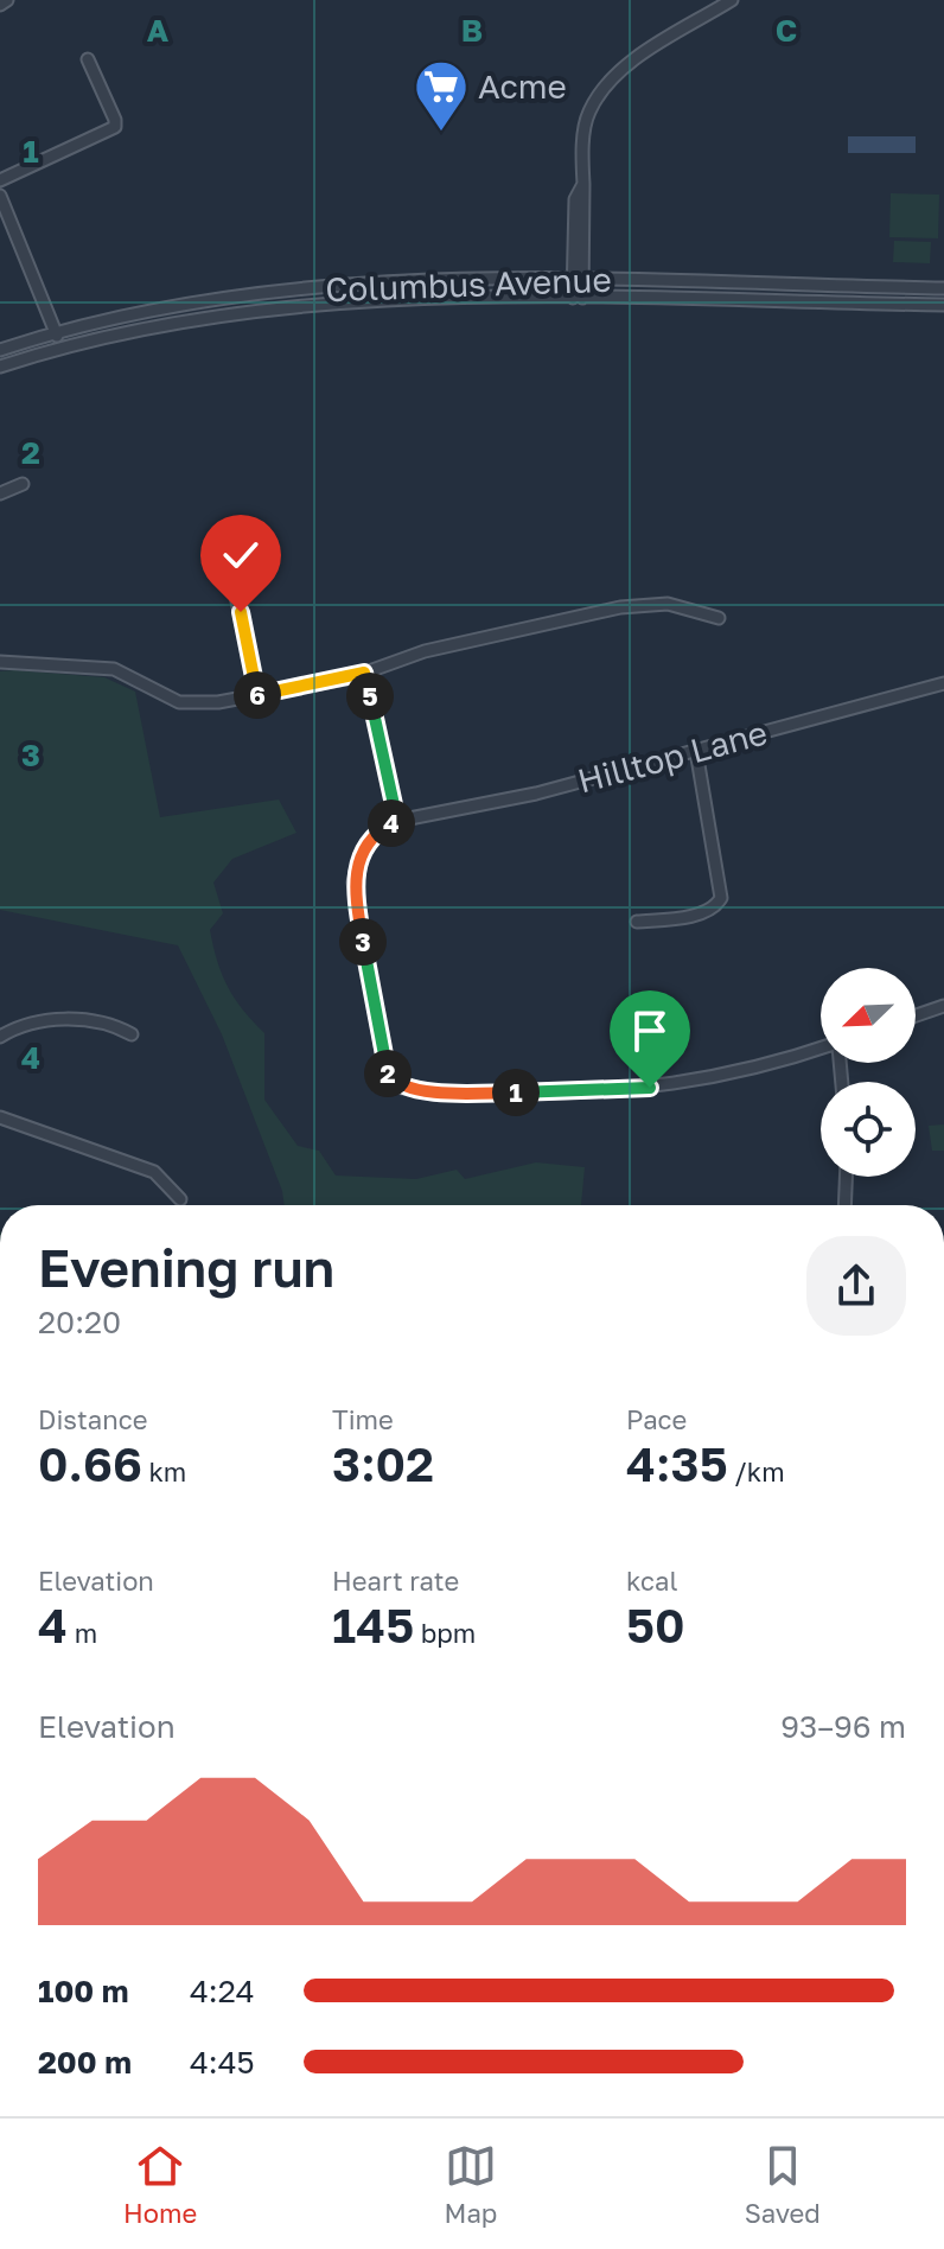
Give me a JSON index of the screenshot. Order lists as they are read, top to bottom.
{
  "streets": {
    "street": ["Columbus Avenue", "Hilltop Lane"]
  },
  "places": {
    "supermarket": ["Acme"]
  },
  "north": "bottom left",
  "page": {
    "pins": [
      "6",
      "5",
      "4",
      "3",
      "2",
      "1"
    ],
    "heading": ["Evening run", "20:20"],
    "stats": [
      ["Distance", "0.66 km"],
      ["Time", "3:02"],
      ["Pace", "4:35 /km"],
      ["Elevation", "4 m"],
      ["Heart rate", "145 bpm"],
      ["kcal", "50"]
    ],
    "chart": ["Elevation", "93–96 m"],
    "list": [
      {
        "name": "100 m",
        "note": "4:24"
      },
      {
        "name": "200 m",
        "note": "4:45"
      }
    ],
    "tabs": ["Home", "Map", "Saved"]
  },
  "grid": {
    "columns": ["A", "B", "C"],
    "rows": [
      "1",
      "2",
      "3",
      "4"
    ]
  }
}
